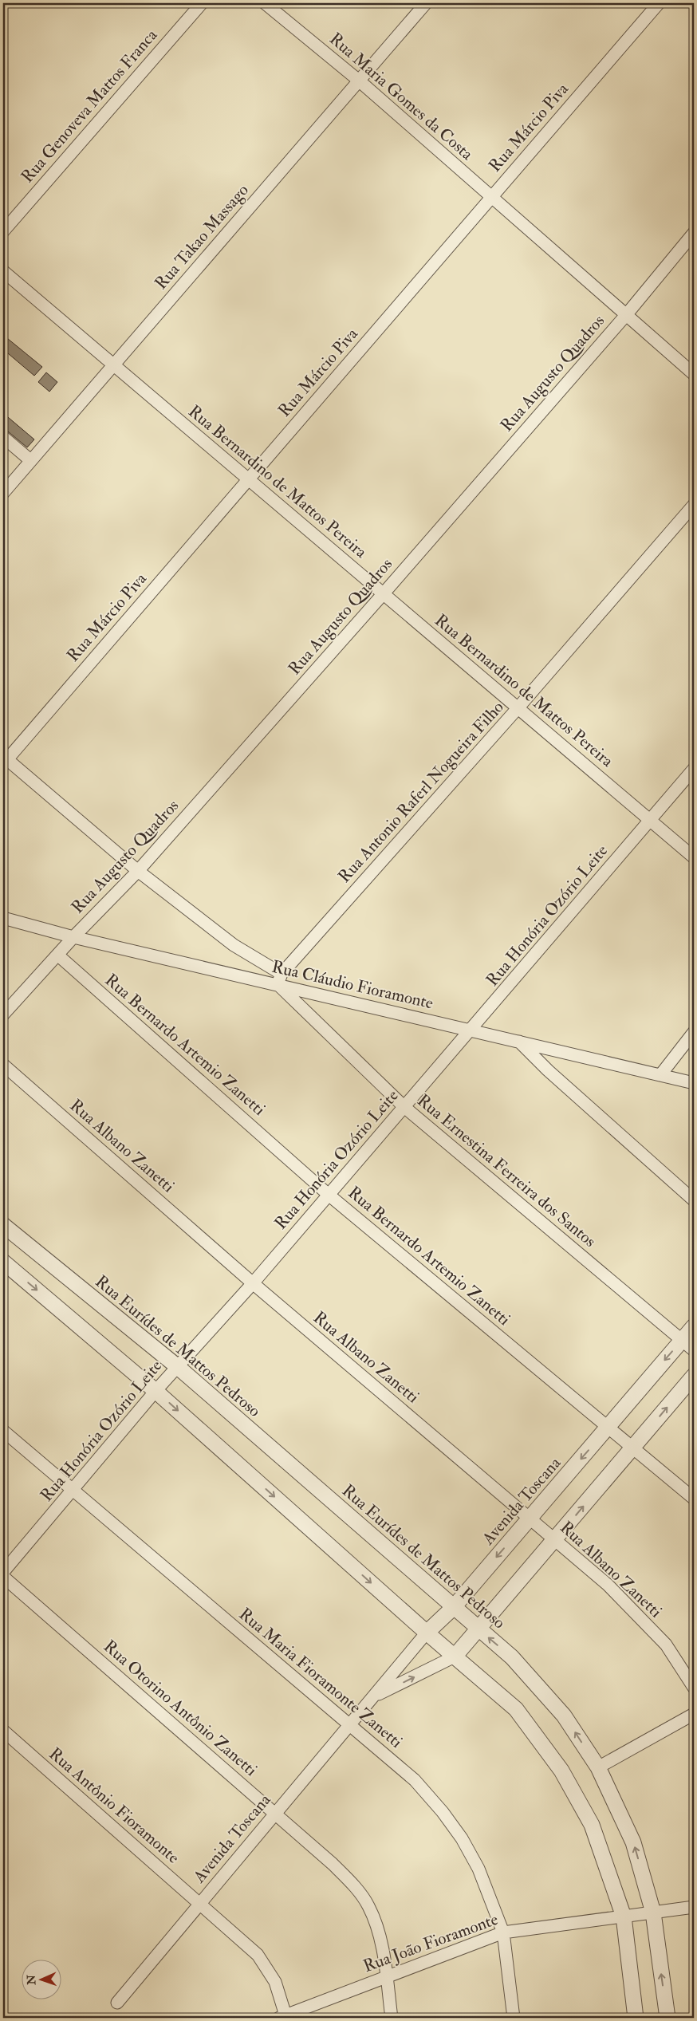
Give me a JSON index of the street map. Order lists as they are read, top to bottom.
{
  "streets": {
    "street": [
      "Rua Maria Gomes da Costa",
      "Rua Genoveva Mattos Franca",
      "Rua Márcio Piva",
      "Rua Takao Massago",
      "Rua Augusto Quadros",
      "Rua Bernardino de Mattos Pereira",
      "Rua Antonio Raferl Nogueira Filho",
      "Rua Honória Ozório Leite",
      "Rua Cláudio Fioramonte",
      "Rua Bernardo Artemio Zanetti",
      "Rua Albano Zanetti",
      "Rua Ernestina Ferreira dos Santos",
      "Rua Eurídes de Mattos Pedroso",
      "Avenida Toscana",
      "Rua Maria Fioramonte Zanetti",
      "Rua Otorino Antônio Zanetti",
      "Rua Antônio Fioramonte",
      "Rua João Fioramonte"
    ]
  },
  "crossings": [
    ["Rua Maria Gomes da Costa", "Rua Márcio Piva"],
    ["Rua Maria Gomes da Costa", "Rua Takao Massago"],
    ["Rua Maria Gomes da Costa", "Rua Augusto Quadros"],
    ["Rua Márcio Piva", "Rua Bernardino de Mattos Pereira"],
    ["Rua Takao Massago", "Rua Bernardino de Mattos Pereira"],
    ["Rua Augusto Quadros", "Rua Bernardino de Mattos Pereira"],
    ["Rua Augusto Quadros", "Rua Cláudio Fioramonte"],
    ["Rua Augusto Quadros", "Rua Bernardo Artemio Zanetti"],
    ["Rua Bernardino de Mattos Pereira", "Rua Antonio Raferl Nogueira Filho"],
    ["Rua Bernardino de Mattos Pereira", "Rua Honória Ozório Leite"],
    ["Rua Antonio Raferl Nogueira Filho", "Rua Cláudio Fioramonte"],
    ["Rua Antonio Raferl Nogueira Filho", "Rua Ernestina Ferreira dos Santos"],
    ["Rua Honória Ozório Leite", "Rua Cláudio Fioramonte"],
    ["Rua Honória Ozório Leite", "Rua Bernardo Artemio Zanetti"],
    ["Rua Honória Ozório Leite", "Rua Albano Zanetti"],
    ["Rua Honória Ozório Leite", "Rua Ernestina Ferreira dos Santos"],
    ["Rua Honória Ozório Leite", "Rua Eurídes de Mattos Pedroso"],
    ["Rua Honória Ozório Leite", "Rua Maria Fioramonte Zanetti"],
    ["Rua Cláudio Fioramonte", "Rua Ernestina Ferreira dos Santos"],
    ["Rua Bernardo Artemio Zanetti", "Avenida Toscana"],
    ["Rua Albano Zanetti", "Avenida Toscana"],
    ["Rua Ernestina Ferreira dos Santos", "Avenida Toscana"],
    ["Rua Eurídes de Mattos Pedroso", "Avenida Toscana"],
    ["Rua Eurídes de Mattos Pedroso", "Rua João Fioramonte"],
    ["Avenida Toscana", "Rua Maria Fioramonte Zanetti"],
    ["Avenida Toscana", "Rua Otorino Antônio Zanetti"],
    ["Avenida Toscana", "Rua Antônio Fioramonte"],
    ["Rua Maria Fioramonte Zanetti", "Rua João Fioramonte"],
    ["Rua Otorino Antônio Zanetti", "Rua João Fioramonte"],
    ["Rua Antônio Fioramonte", "Rua João Fioramonte"]
  ],
  "north": "left"
}
